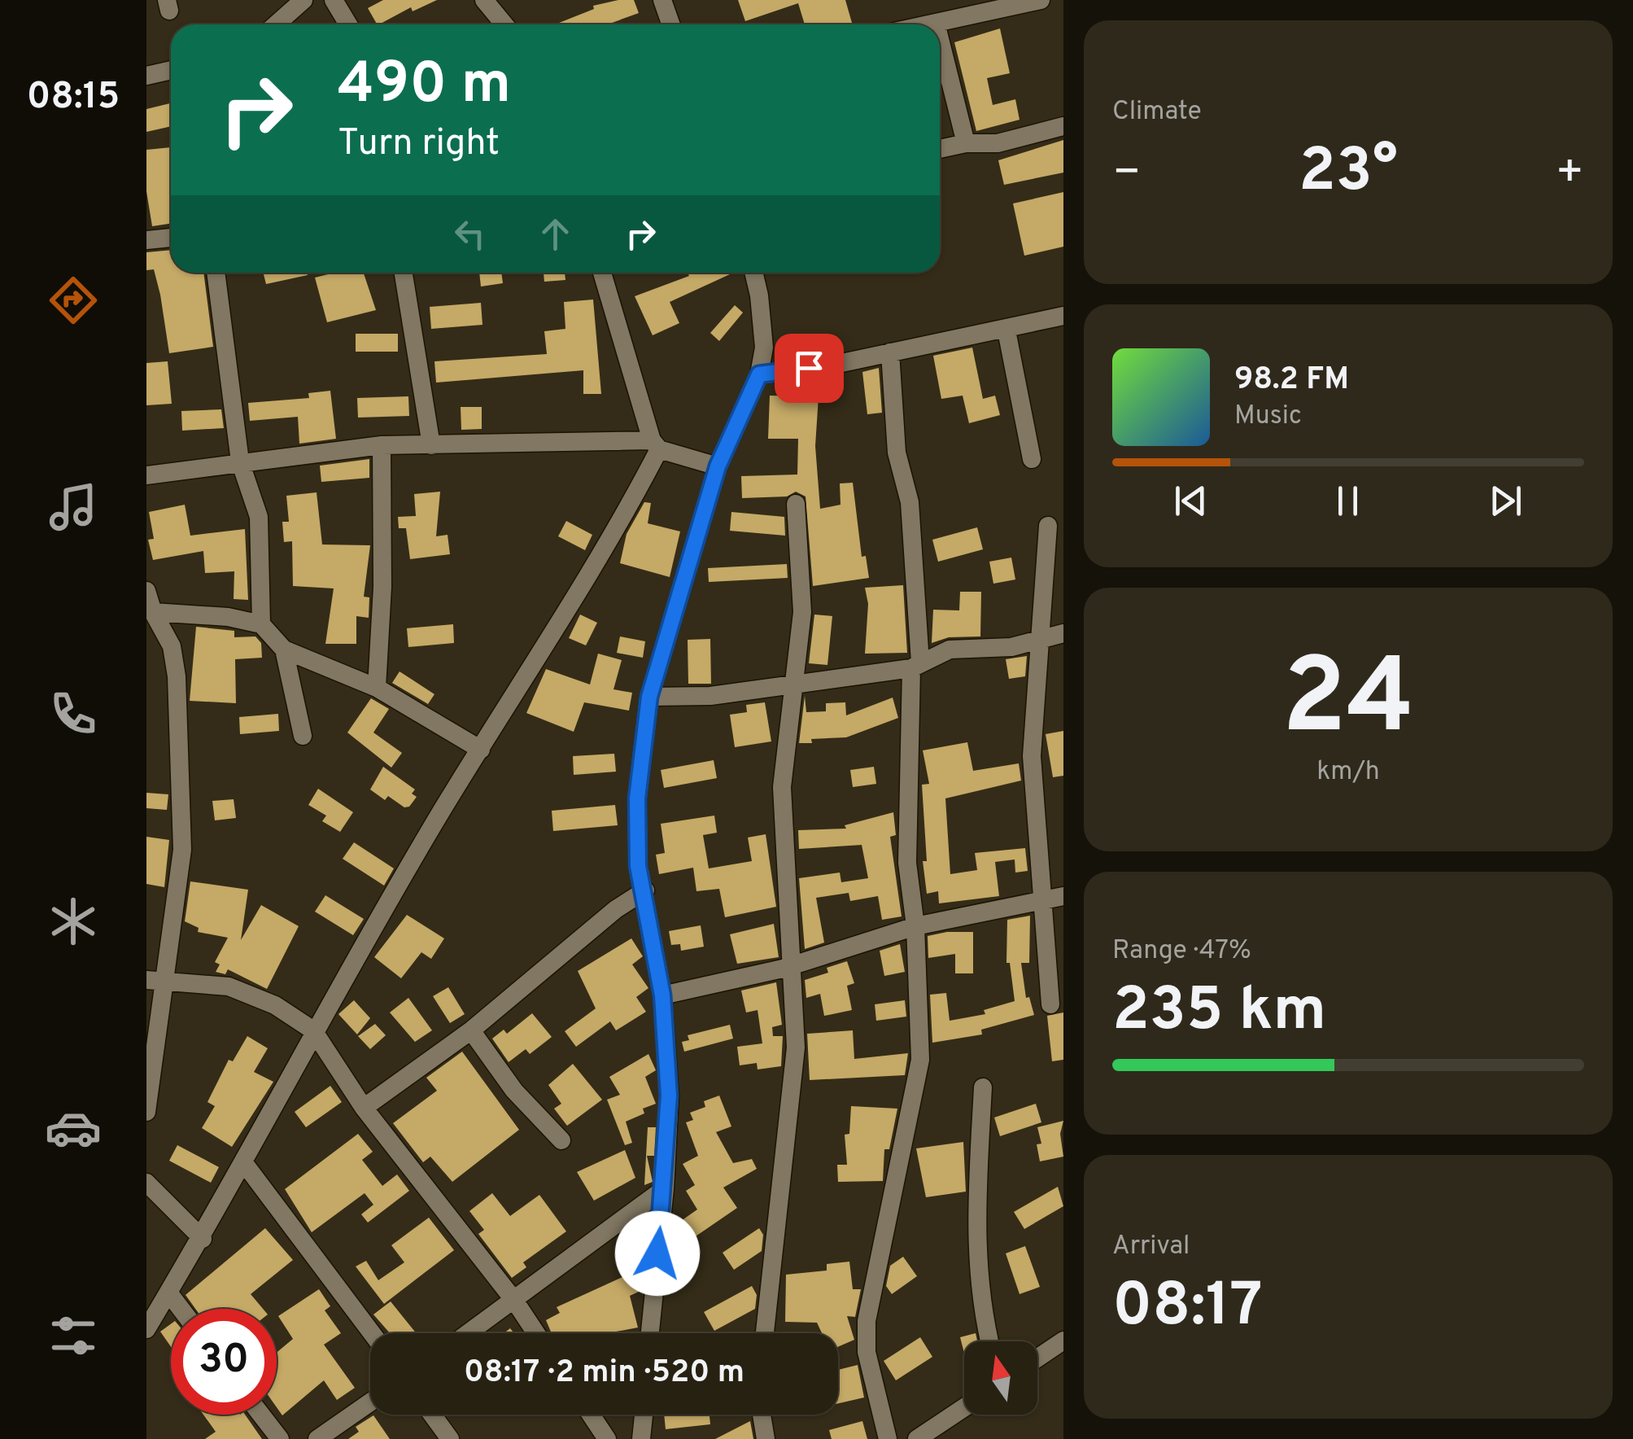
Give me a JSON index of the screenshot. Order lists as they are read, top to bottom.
{
  "north": "top",
  "page": {
    "tabs": "08:15",
    "tile": [
      "Climate",
      ["24", "km/h"],
      ["Range · 47%", "235 km"],
      ["Arrival", "08:17"]
    ],
    "turn": ["490 m", "Turn right"],
    "heat": ["−", "23°", "+"],
    "song": ["98.2 FM", "Music"],
    "limit": "30",
    "trip": "08:17 · 2 min · 520 m"
  }
}
